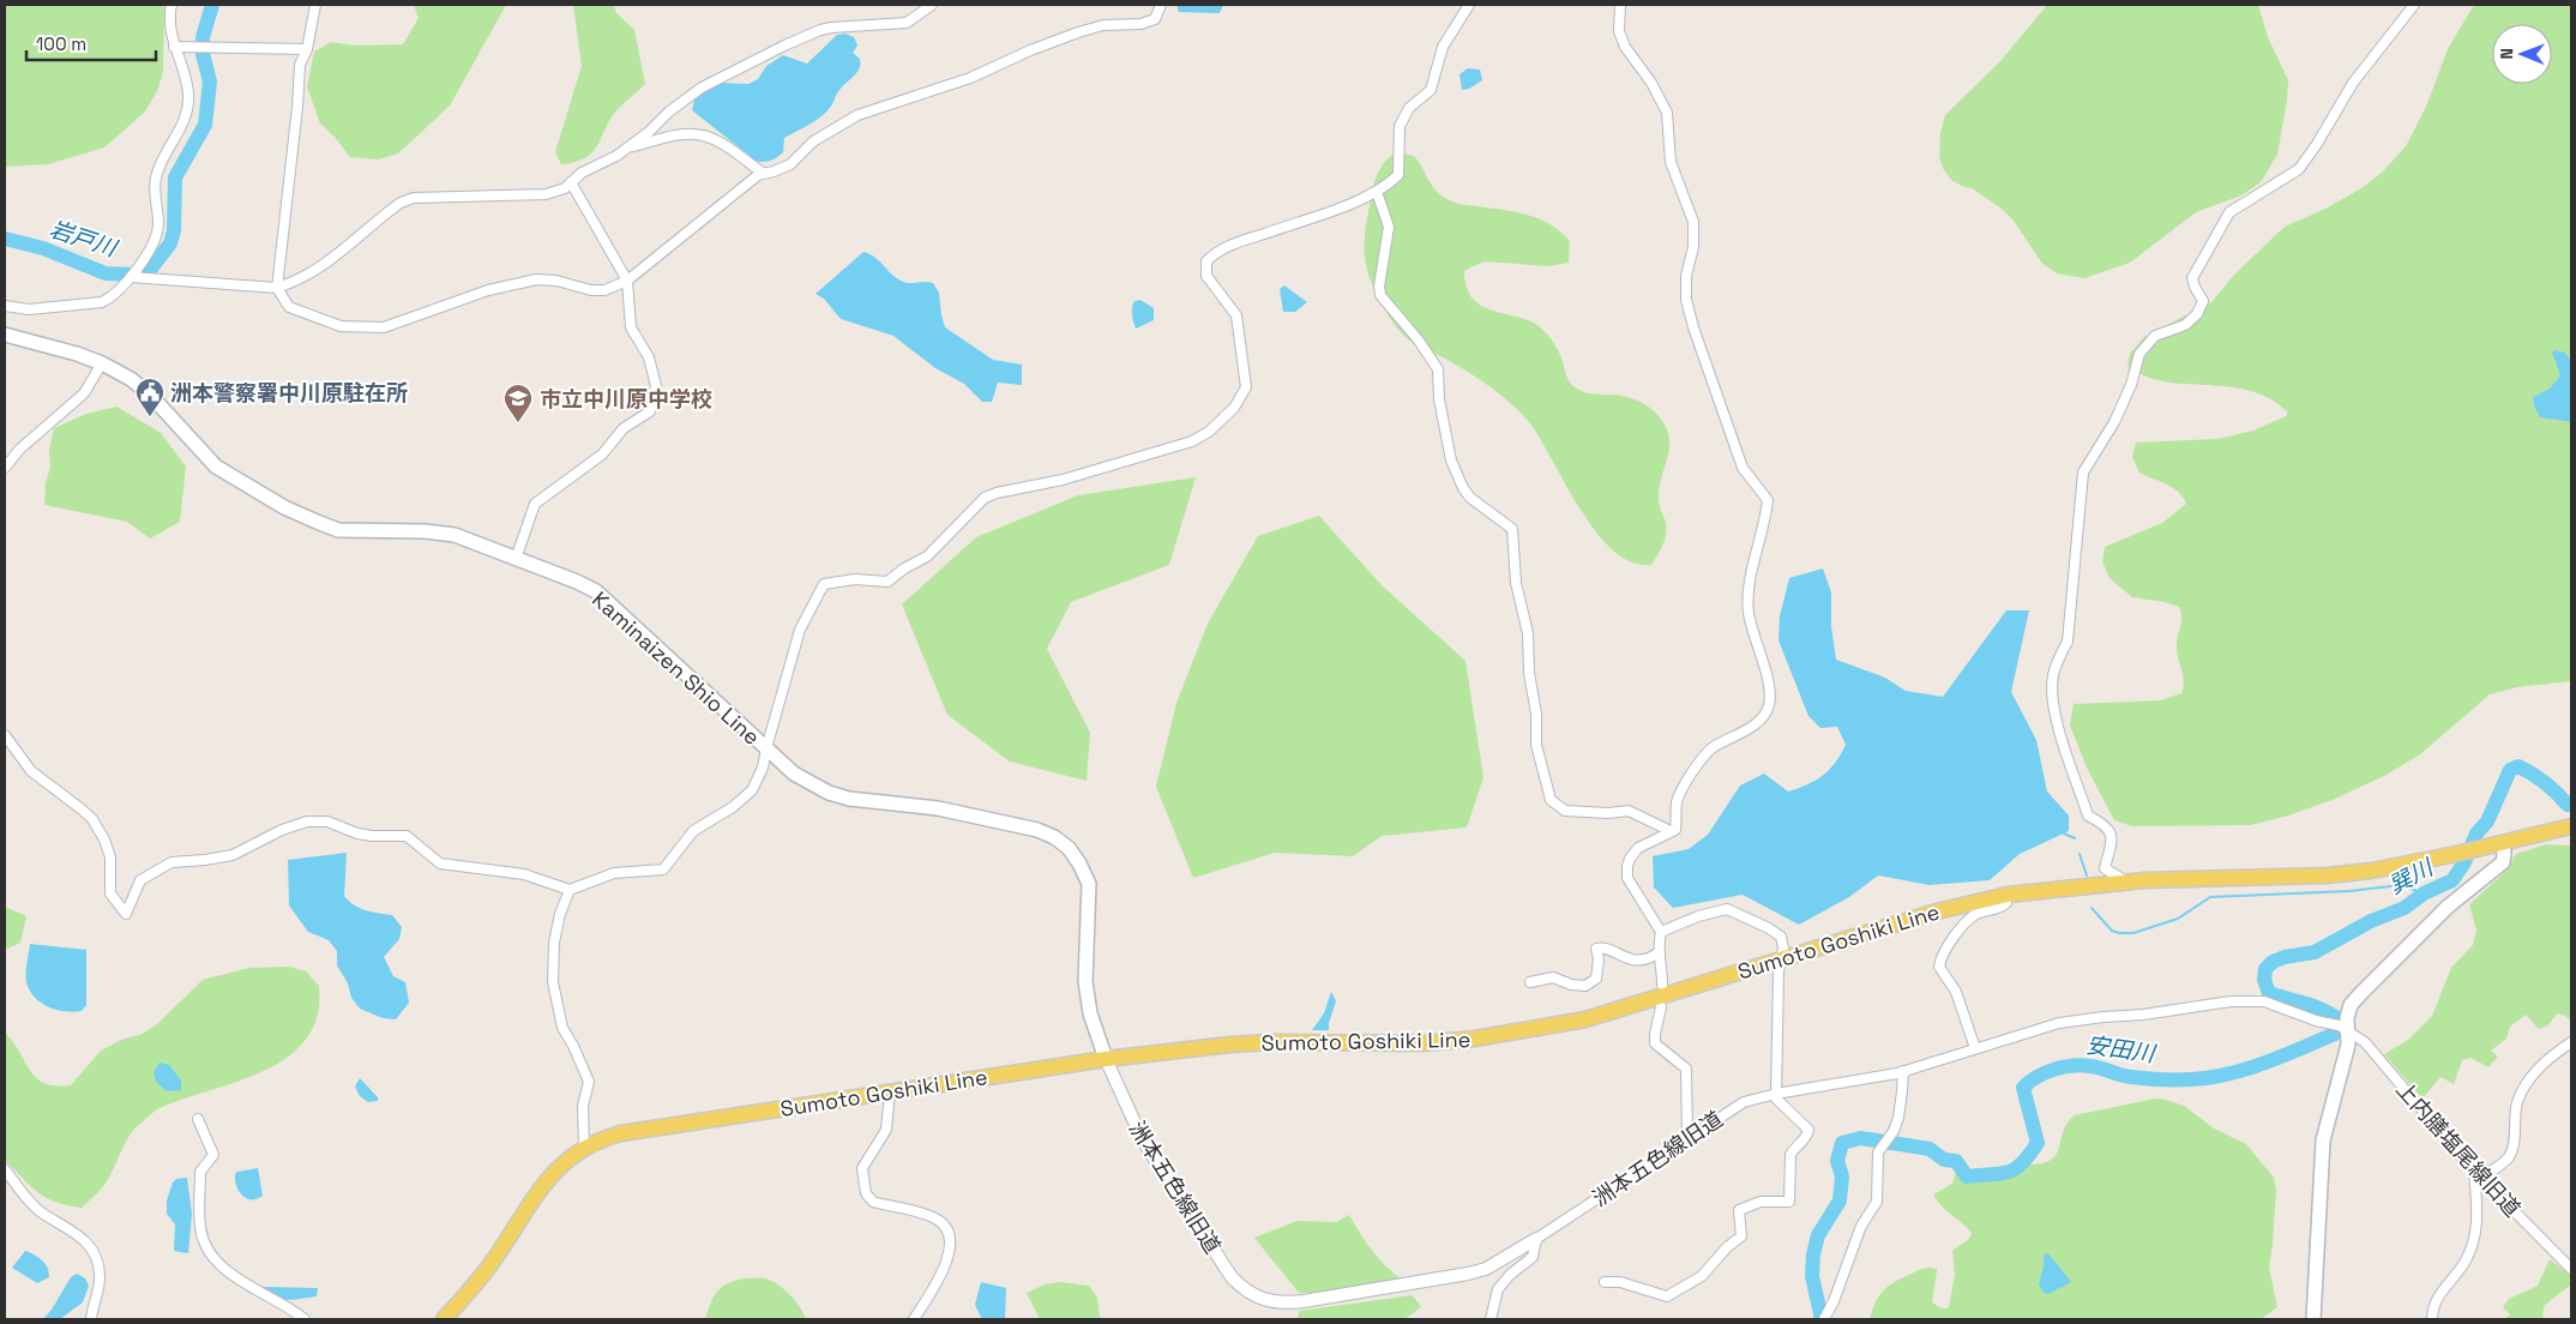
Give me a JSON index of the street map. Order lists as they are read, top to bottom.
{
  "streets": {
    "main road": ["Kaminaizen Shio Line", "Sumoto Goshiki Line"],
    "street": ["上内膳塩尾線旧道", "洲本五色線旧道"]
  },
  "crossings": [
    ["Kaminaizen Shio Line", "Sumoto Goshiki Line"],
    ["Kaminaizen Shio Line", "洲本五色線旧道"],
    ["Sumoto Goshiki Line", "洲本五色線旧道"],
    ["上内膳塩尾線旧道", "洲本五色線旧道"]
  ],
  "water": ["岩戸川", "巽川", "安田川"],
  "places": {
    "public building": ["洲本警察署中川原駐在所"],
    "school or university": ["市立中川原中学校"]
  },
  "scale_bar": "100 m",
  "north": "left"
}
